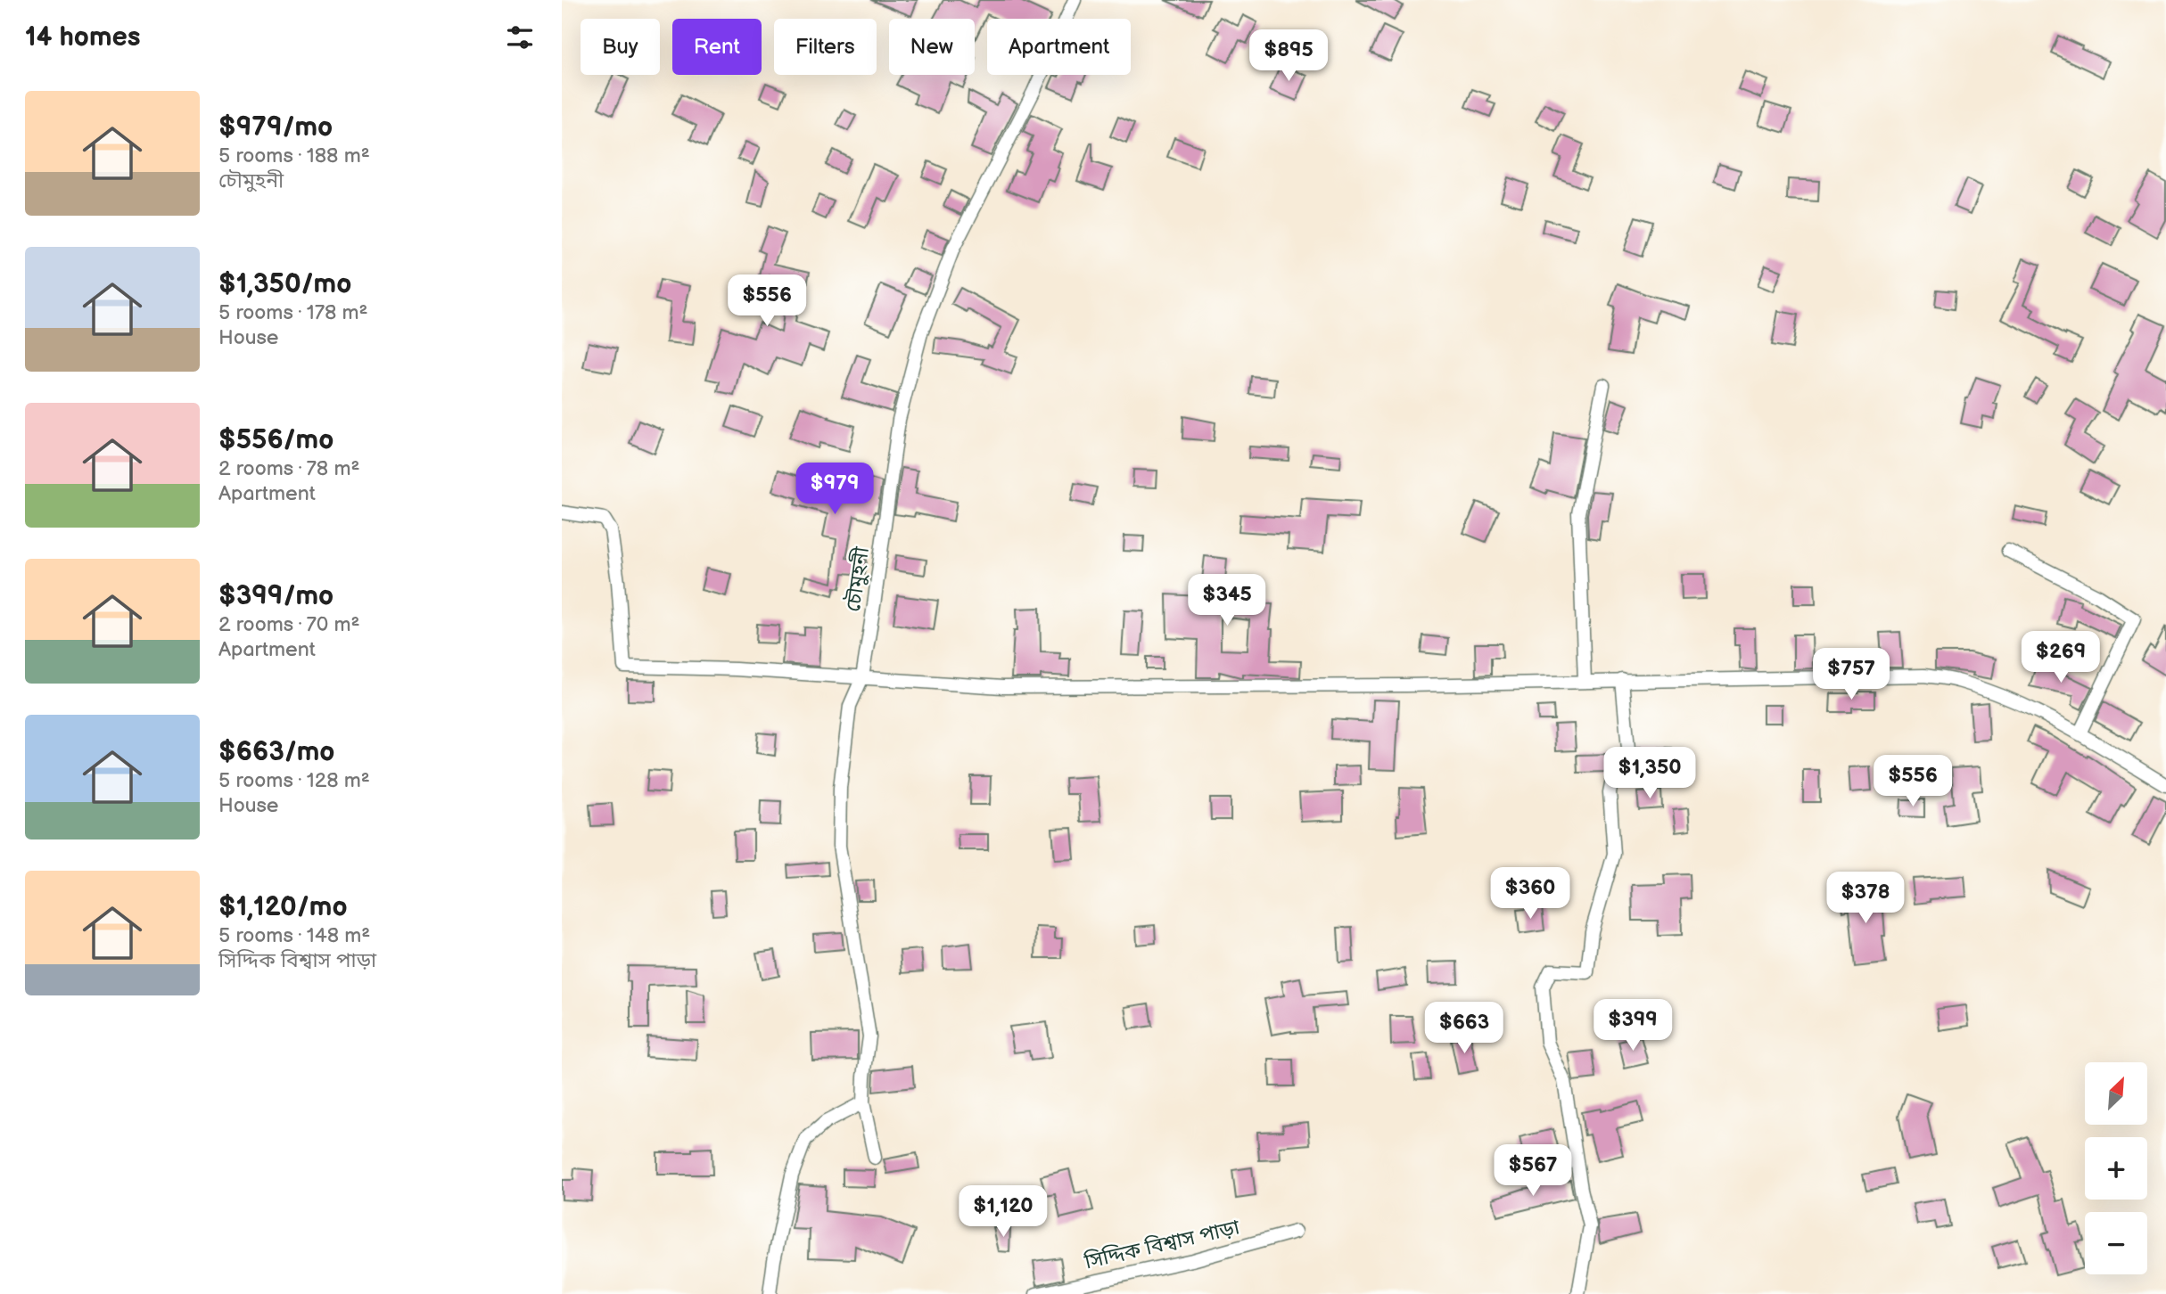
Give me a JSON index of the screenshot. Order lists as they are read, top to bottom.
{
  "streets": {
    "street": ["চৌমুহনী", "সিদ্দিক বিশ্বাস পাড়া"]
  },
  "north": "top right",
  "page": {
    "heading": "14 homes",
    "chip": [
      "Buy",
      "Rent",
      "Filters",
      "New",
      "Apartment"
    ],
    "price": [
      "$895",
      "$556",
      "$979",
      "$345",
      "$269",
      "$757",
      "$1,350",
      "$556",
      "$360",
      "$378",
      "$399",
      "$663",
      "$567",
      "$1,120"
    ],
    "list": [
      {
        "name": "$979/mo",
        "note": "5 rooms · 188 m² · চৌমুহনী"
      },
      {
        "name": "$1,350/mo",
        "note": "5 rooms · 178 m² · House"
      },
      {
        "name": "$556/mo",
        "note": "2 rooms · 78 m² · Apartment"
      },
      {
        "name": "$399/mo",
        "note": "2 rooms · 70 m² · Apartment"
      },
      {
        "name": "$663/mo",
        "note": "5 rooms · 128 m² · House"
      },
      {
        "name": "$1,120/mo",
        "note": "5 rooms · 148 m² · সিদ্দিক বিশ্বাস পাড়া"
      }
    ],
    "map_buttons": ["+", "−"]
  }
}
